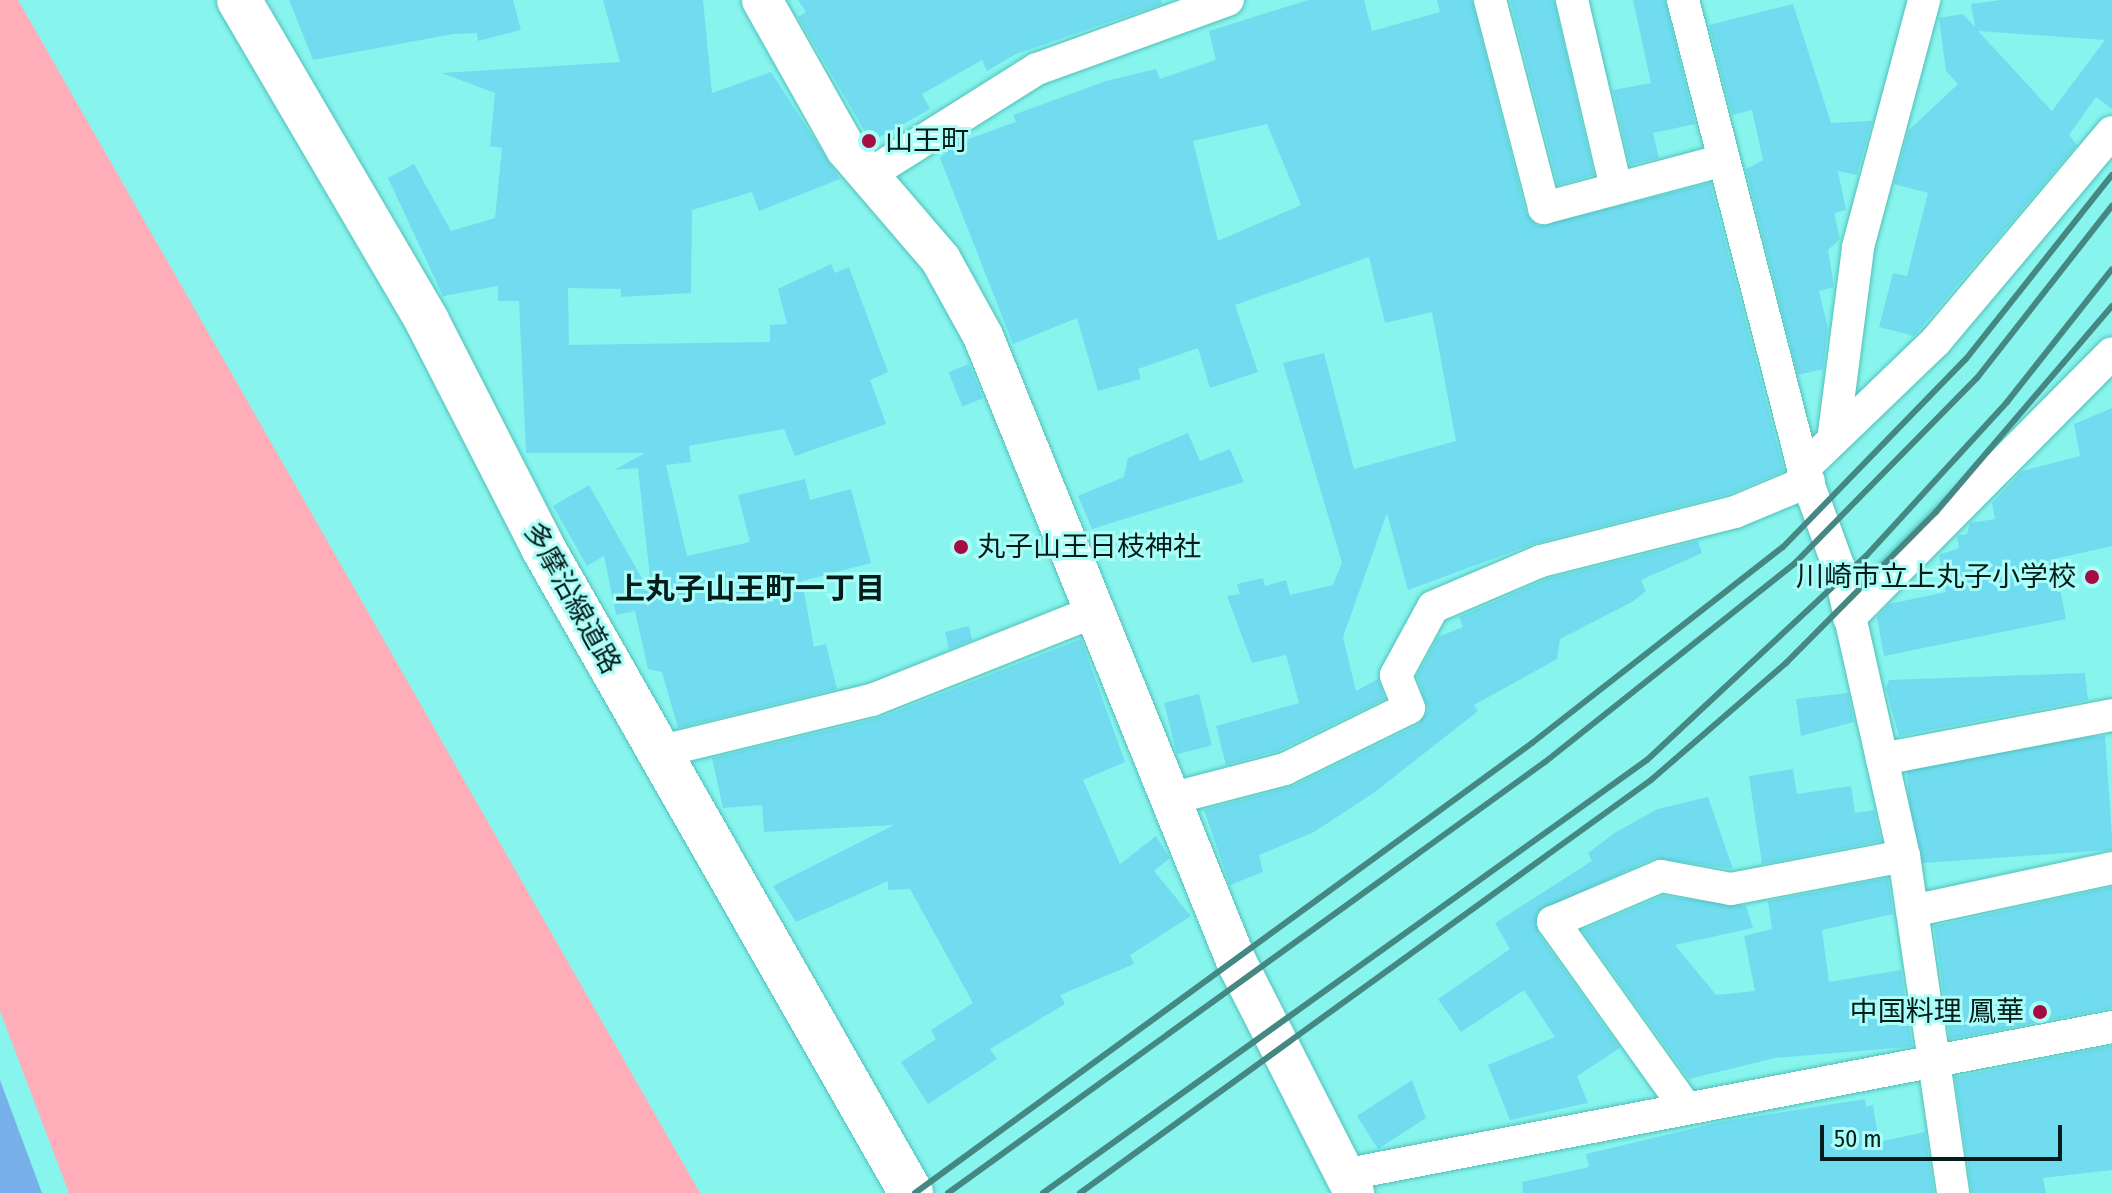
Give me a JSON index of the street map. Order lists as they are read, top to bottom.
{
  "streets": {
    "main road": ["多摩沿線道路"]
  },
  "districts": ["上丸子山王町一丁目"],
  "places": [
    "山王町",
    "丸子山王日枝神社",
    "川崎市立上丸子小学校",
    "中国料理 鳳華"
  ],
  "scale_bar": "50 m"
}
